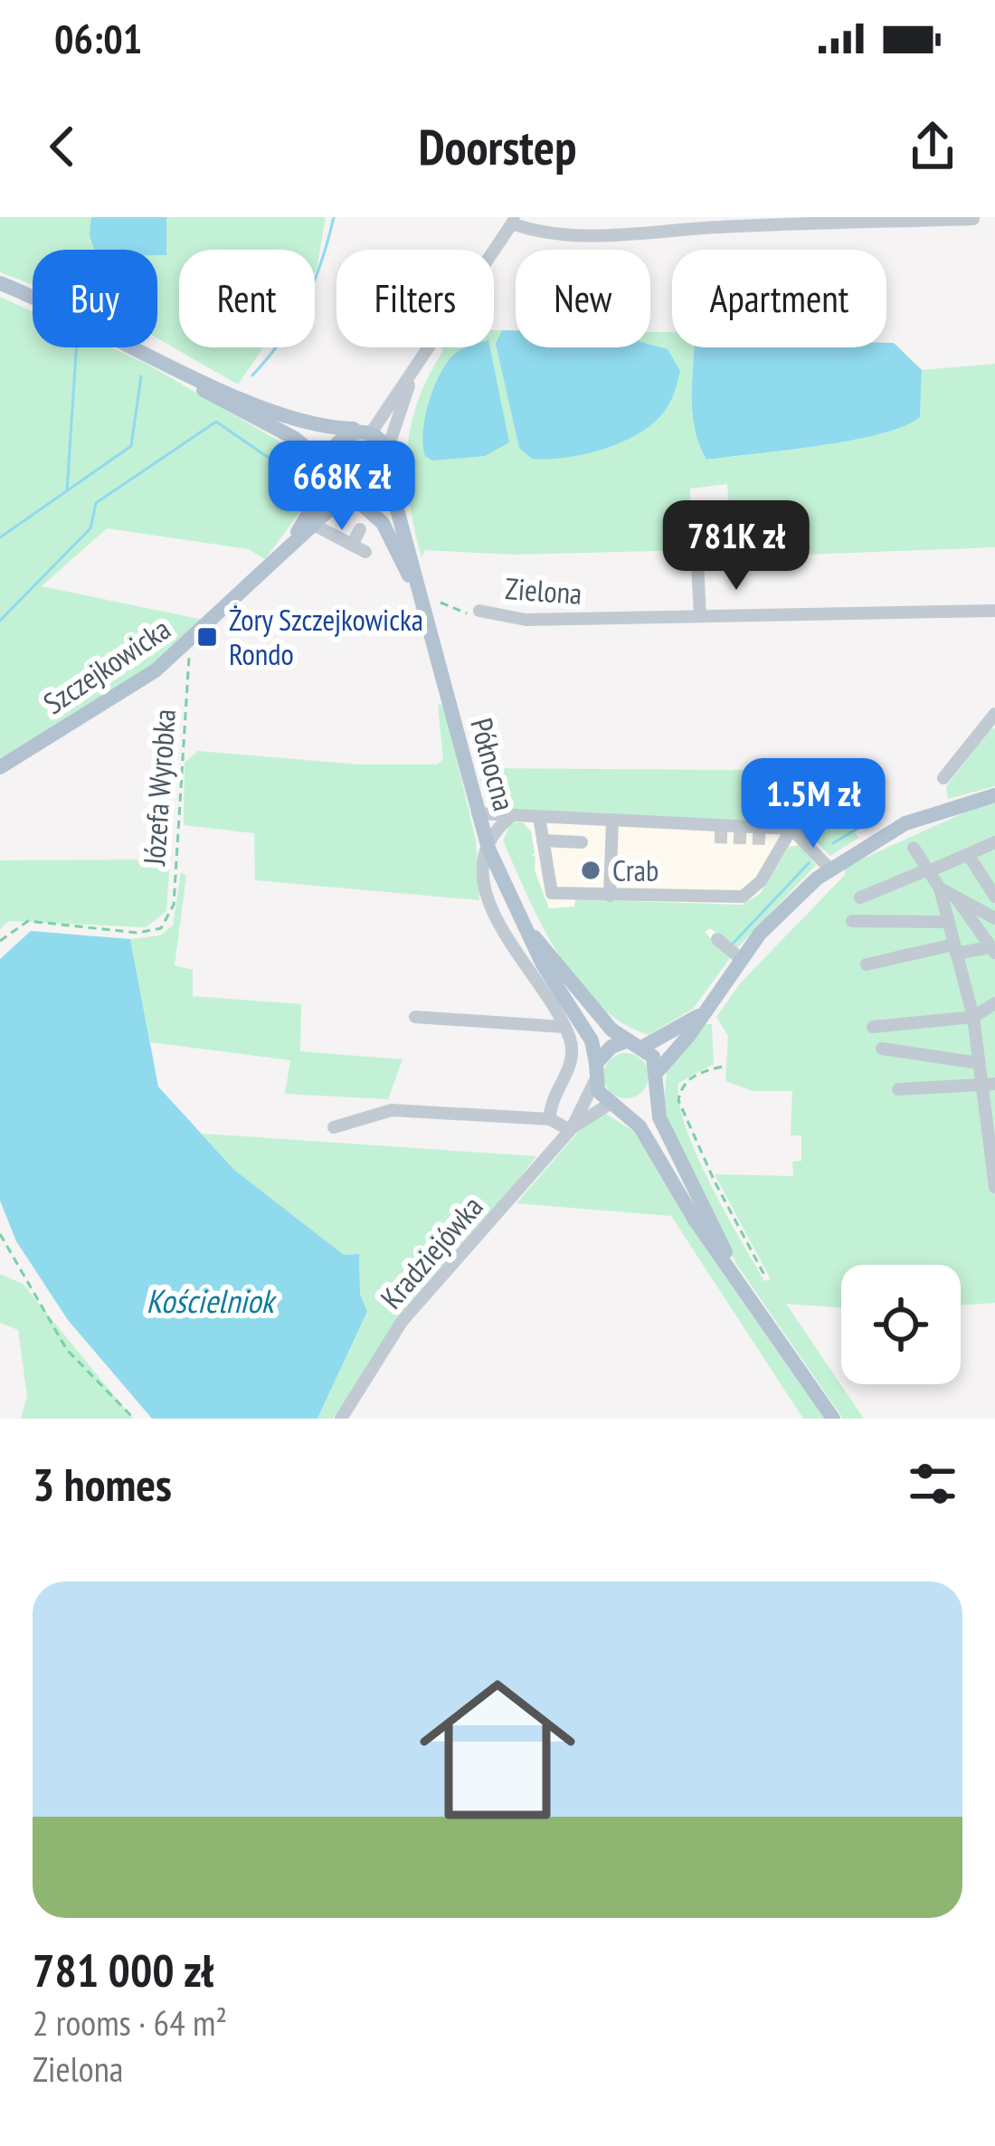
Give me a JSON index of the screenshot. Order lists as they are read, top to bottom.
{
  "streets": {
    "main road": ["Szczejkowicka", "Północna"],
    "street": ["Zielona", "Kradziejówka"],
    "path": ["Józefa Wyrobka"]
  },
  "crossings": [
    ["Szczejkowicka", "Północna"],
    ["Szczejkowicka", "Józefa Wyrobka"],
    ["Północna", "Kradziejówka"]
  ],
  "water": ["Kościelniok"],
  "places": {
    "transit": ["Żory Szczejkowicka Rondo"],
    "other": ["Crab"]
  },
  "page": {
    "status": "06:01",
    "header": "Doorstep",
    "chip": [
      "Buy",
      "Rent",
      "Filters",
      "New",
      "Apartment"
    ],
    "price": ["668K zł", "781K zł", "1.5M zł"],
    "heading": "3 homes",
    "list": [
      {
        "name": "781 000 zł",
        "note": "2 rooms · 64 m² · Zielona"
      }
    ]
  }
}
